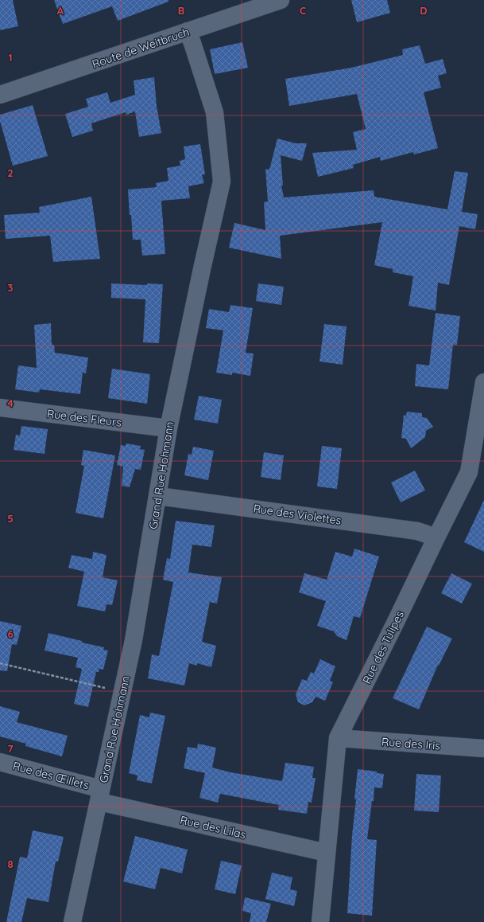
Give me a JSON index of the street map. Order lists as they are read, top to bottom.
{
  "streets": {
    "street": [
      "Route de Weitbruch",
      "Rue des Fleurs",
      "Grand Rue Hohmann",
      "Rue des Violettes",
      "Rue des Tulipes",
      "Rue des Iris",
      "Rue des Œillets",
      "Rue des Lilas"
    ]
  },
  "crossings": [
    ["Route de Weitbruch", "Grand Rue Hohmann"],
    ["Rue des Fleurs", "Grand Rue Hohmann"],
    ["Grand Rue Hohmann", "Rue des Violettes"],
    ["Grand Rue Hohmann", "Rue des Œillets"],
    ["Grand Rue Hohmann", "Rue des Lilas"],
    ["Rue des Violettes", "Rue des Tulipes"],
    ["Rue des Tulipes", "Rue des Iris"],
    ["Rue des Tulipes", "Rue des Lilas"],
    ["Rue des Œillets", "Rue des Lilas"]
  ],
  "grid": {
    "columns": [
      "A",
      "B",
      "C",
      "D"
    ],
    "rows": [
      "1",
      "2",
      "3",
      "4",
      "5",
      "6",
      "7",
      "8"
    ]
  }
}
